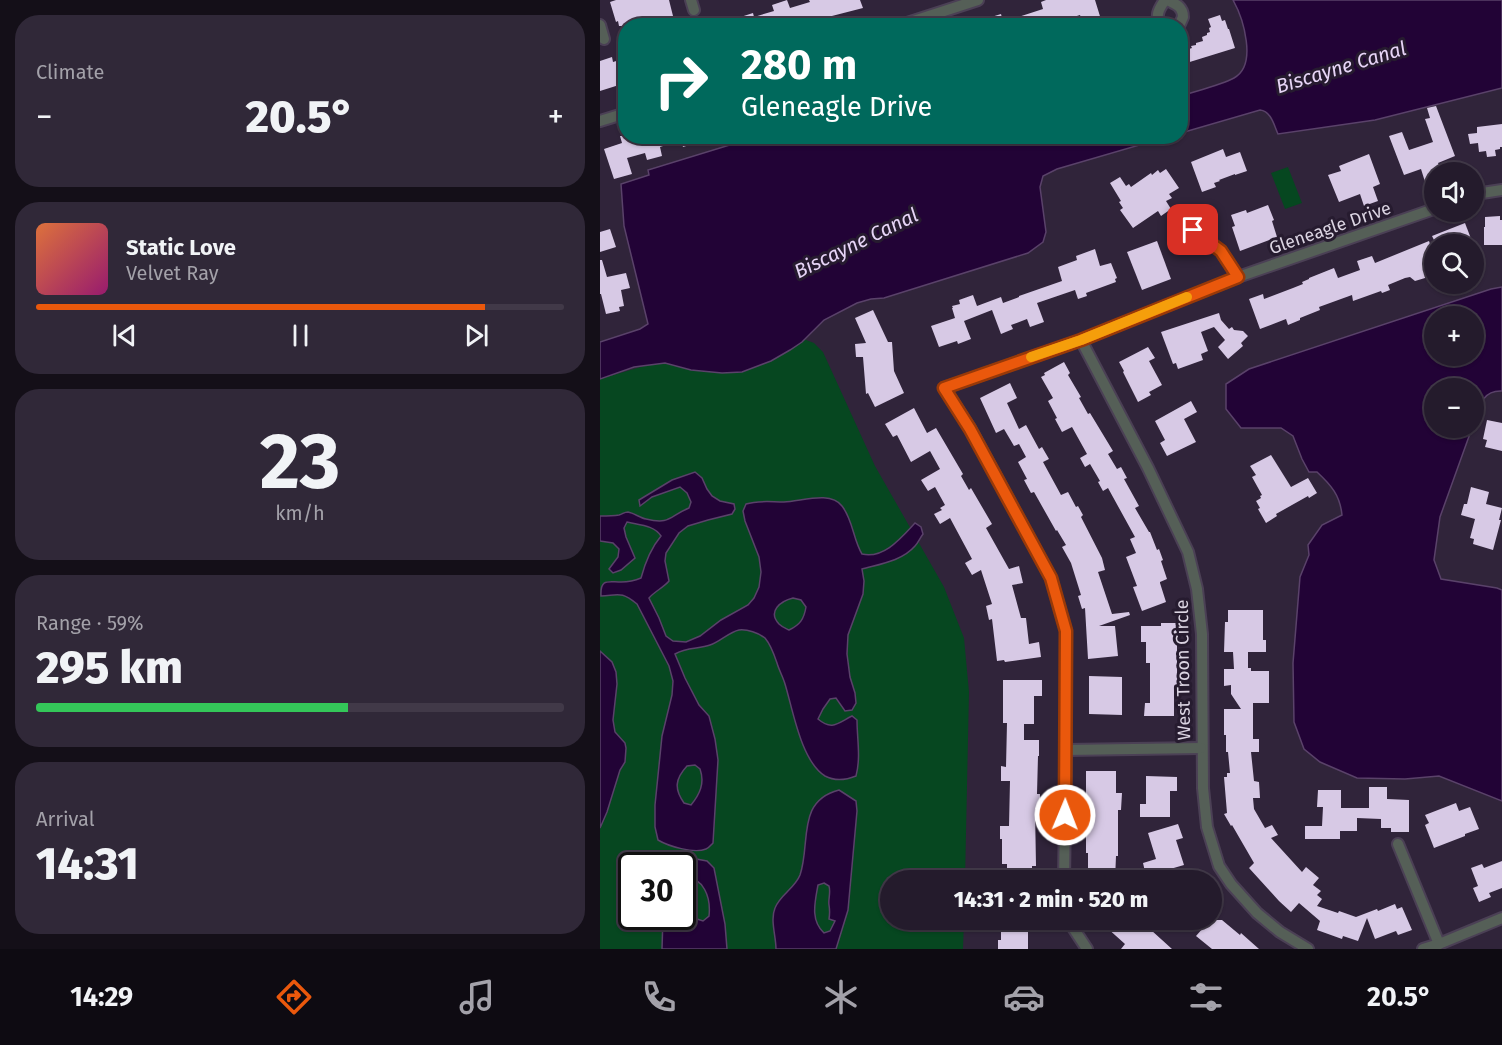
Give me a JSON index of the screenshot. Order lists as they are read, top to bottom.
{
  "streets": {
    "street": ["Gleneagle Drive", "West Troon Circle"]
  },
  "crossings": [
    ["Gleneagle Drive", "West Troon Circle"]
  ],
  "water": ["Biscayne Canal"],
  "page": {
    "tile": [
      "Climate",
      ["23", "km/h"],
      ["Range · 59%", "295 km"],
      ["Arrival", "14:31"]
    ],
    "turn": ["280 m", "Gleneagle Drive"],
    "heat": ["−", "20.5°", "+"],
    "map_buttons": ["+", "−"],
    "song": ["Static Love", "Velvet Ray"],
    "limit": "30",
    "trip": "14:31 · 2 min · 520 m",
    "tabs": ["14:29", "20.5°"]
  }
}
